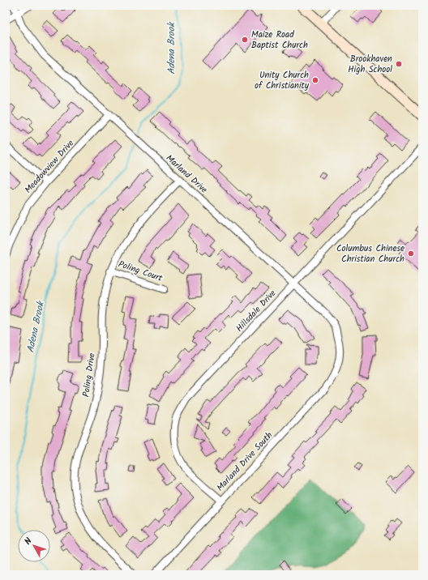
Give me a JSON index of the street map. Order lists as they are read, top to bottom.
{
  "streets": {
    "street": [
      "Meadowview Drive",
      "Marland Drive",
      "Poling Court",
      "Hillsdale Drive",
      "Poling Drive",
      "Marland Drive South"
    ]
  },
  "crossings": [
    ["Meadowview Drive", "Marland Drive"],
    ["Marland Drive", "Hillsdale Drive"],
    ["Marland Drive", "Poling Drive"],
    ["Marland Drive", "Marland Drive South"],
    ["Poling Court", "Poling Drive"],
    ["Hillsdale Drive", "Marland Drive South"]
  ],
  "water": ["Adena Brook"],
  "places": [
    "Maize Road Baptist Church",
    "Brookhaven High School",
    "Unity Church of Christianity",
    "Columbus Chinese Christian Church"
  ],
  "north": "top left"
}
